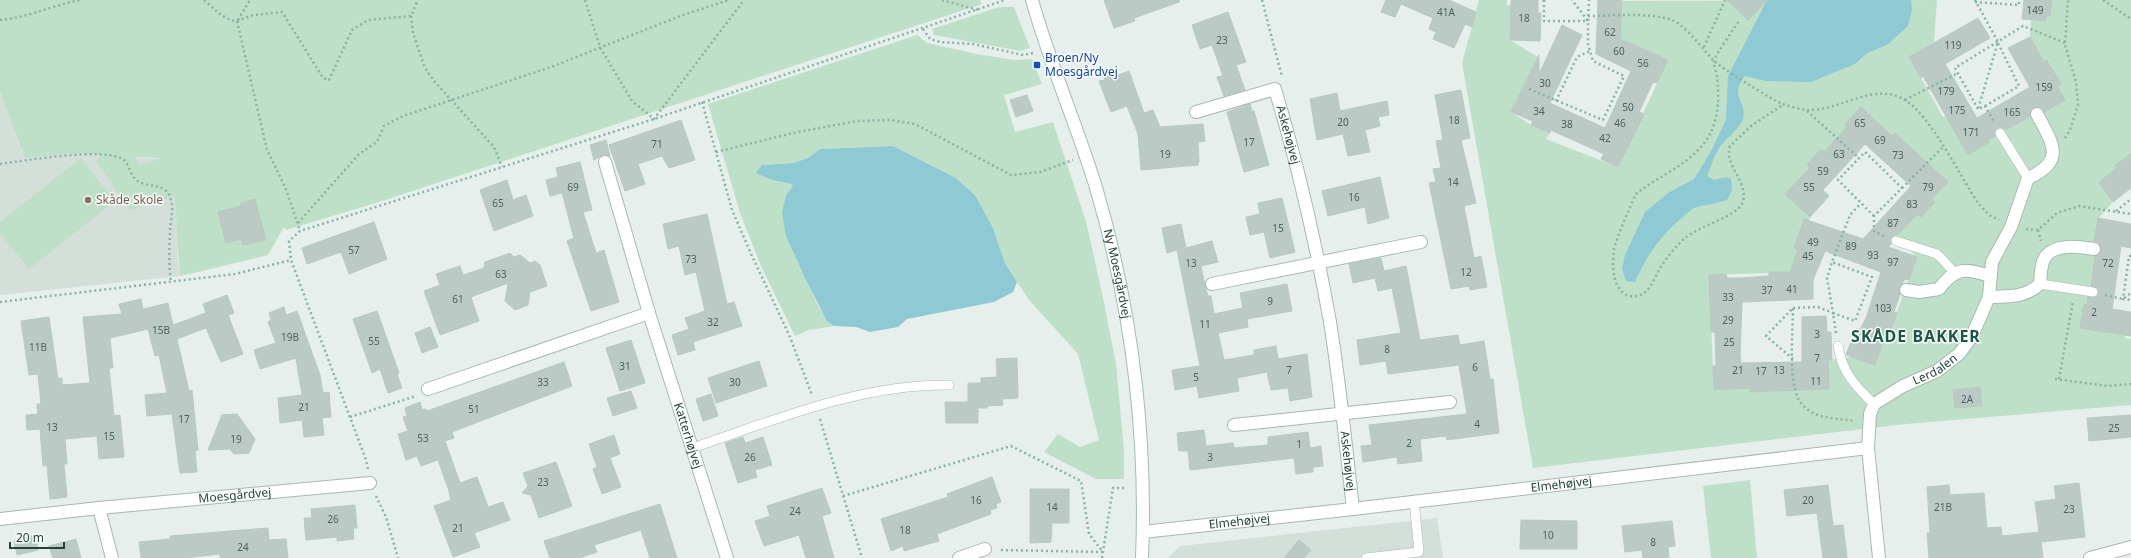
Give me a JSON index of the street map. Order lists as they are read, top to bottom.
{
  "streets": {
    "street": [
      "Askehøjvej",
      "Ny Moesgårdvej",
      "Lerdalen",
      "Katterhøjvej",
      "Elmehøjvej",
      "Moesgårdvej"
    ]
  },
  "crossings": [
    ["Askehøjvej", "Elmehøjvej"],
    ["Ny Moesgårdvej", "Elmehøjvej"]
  ],
  "districts": ["SKÅDE BAKKER"],
  "places": {
    "transit": ["Broen/Ny Moesgårdvej"],
    "other": ["Skåde Skole"]
  },
  "house_numbers": [
    "149",
    "41A",
    "18",
    "62",
    "23",
    "119",
    "60",
    "56",
    "30",
    "159",
    "179",
    "50",
    "175",
    "34",
    "165",
    "18",
    "20",
    "46",
    "65",
    "38",
    "171",
    "42",
    "69",
    "17",
    "71",
    "19",
    "63",
    "73",
    "59",
    "14",
    "69",
    "55",
    "79",
    "16",
    "65",
    "83",
    "87",
    "15",
    "49",
    "89",
    "57",
    "93",
    "45",
    "73",
    "97",
    "13",
    "72",
    "12",
    "63",
    "41",
    "37",
    "33",
    "61",
    "9",
    "103",
    "2",
    "29",
    "32",
    "11",
    "15B",
    "3",
    "19B",
    "55",
    "25",
    "11B",
    "8",
    "7",
    "31",
    "6",
    "7",
    "21",
    "13",
    "17",
    "5",
    "11",
    "33",
    "30",
    "2A",
    "21",
    "51",
    "17",
    "4",
    "13",
    "25",
    "15",
    "53",
    "19",
    "2",
    "1",
    "26",
    "3",
    "23",
    "16",
    "20",
    "14",
    "21B",
    "23",
    "24",
    "26",
    "21",
    "18",
    "10",
    "8",
    "24"
  ],
  "scale_bar": "20 m"
}
